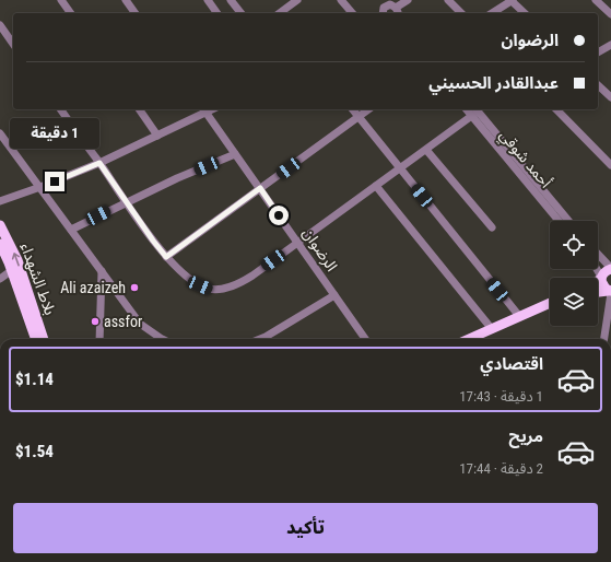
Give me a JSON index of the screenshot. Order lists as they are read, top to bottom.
{
  "streets": {
    "main road": ["بلاط الشهداء"],
    "street": ["أحمد شوقي", "الرضوان"]
  },
  "places": ["Ali azaizeh", "assfor"],
  "page": {
    "banner": ["الرضوان", "عبدالقادر الحسيني"],
    "bubble": "1 دقيقة",
    "list": [
      {
        "name": "اقتصادي",
        "note": "1 دقيقة · 17:43",
        "value": "$1.14"
      },
      {
        "name": "مريح",
        "note": "2 دقيقة · 17:44",
        "value": "$1.54"
      }
    ],
    "buttons": "تأكيد"
  }
}
